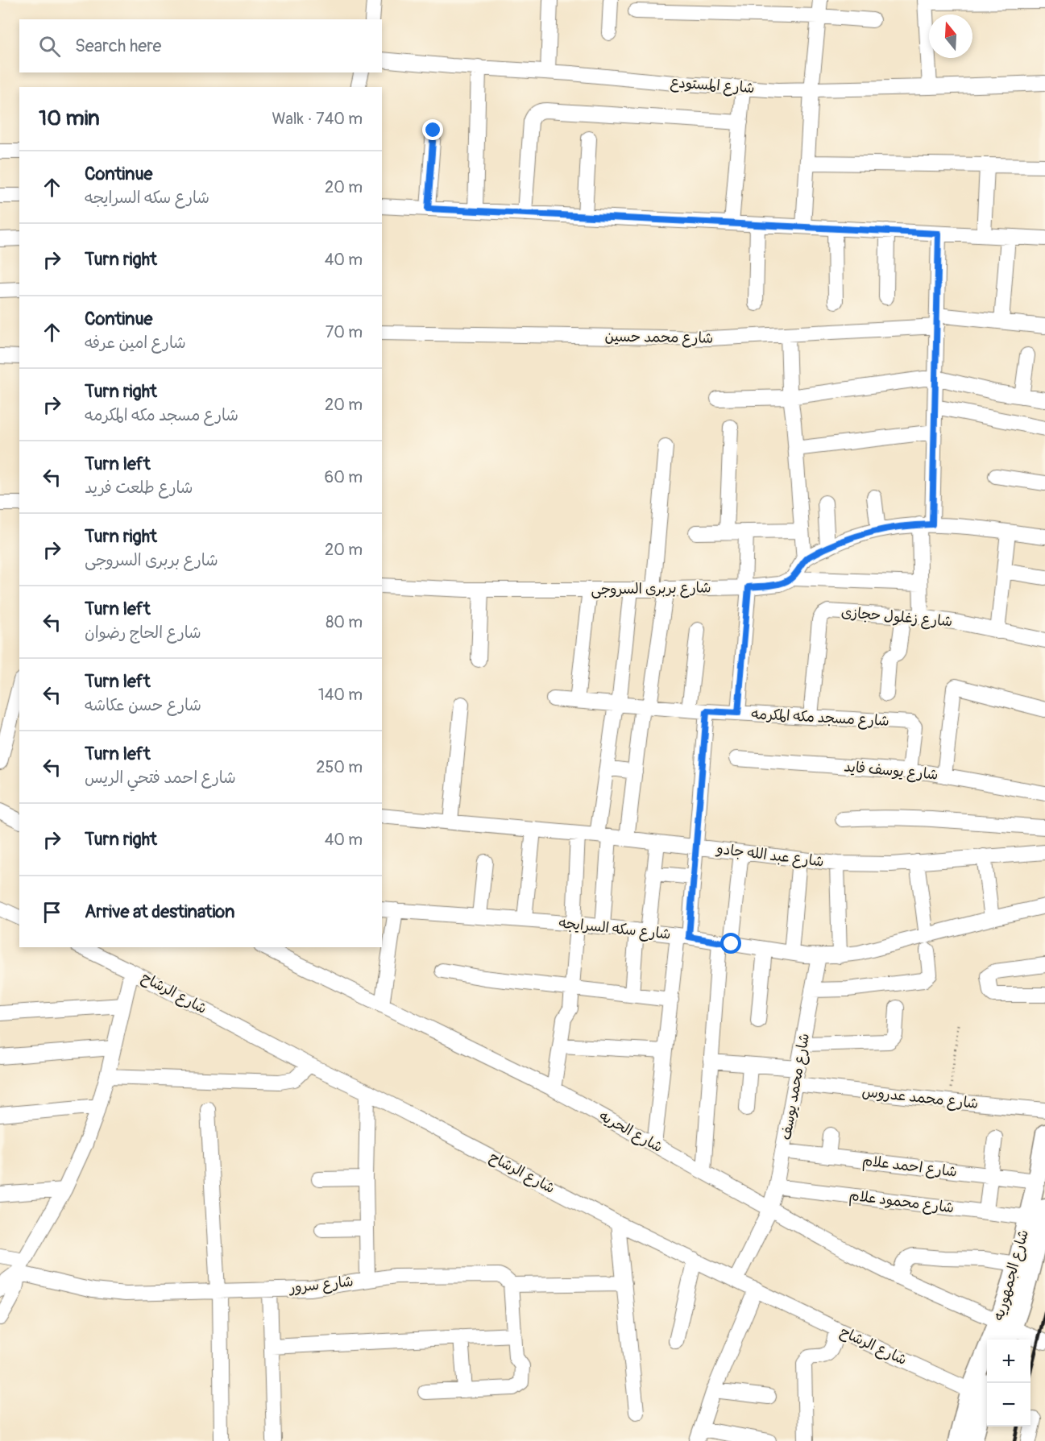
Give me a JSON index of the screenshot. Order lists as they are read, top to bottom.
{
  "streets": {
    "main road": ["شارع الجمهوريه"],
    "street": [
      "شارع المستودع",
      "شارع محمد حسين",
      "شارع بربرى السروجى",
      "شارع زغلول حجازى",
      "شارع مسجد مكه المكرمه",
      "شارع يوسف فايد",
      "شارع عبد الله جادو",
      "شارع سكه السرايجه",
      "شارع الرشاح",
      "شارع محمد يوسف",
      "شارع محمد عدروس",
      "شارع الحريه",
      "شارع احمد علام",
      "شارع محمود علام",
      "شارع سرور"
    ]
  },
  "crossings": [
    ["شارع زغلول حجازى", "شارع مسجد مكه المكرمه"],
    ["شارع مسجد مكه المكرمه", "شارع يوسف فايد"],
    ["شارع سكه السرايجه", "شارع محمد يوسف"],
    ["شارع الرشاح", "شارع محمد يوسف"],
    ["شارع الرشاح", "شارع الجمهوريه"],
    ["شارع محمد يوسف", "شارع محمد عدروس"],
    ["شارع محمد يوسف", "شارع الحريه"],
    ["شارع محمد يوسف", "شارع احمد علام"],
    ["شارع محمد يوسف", "شارع محمود علام"],
    ["شارع الحريه", "شارع الجمهوريه"],
    ["شارع احمد علام", "شارع الجمهوريه"],
    ["شارع محمود علام", "شارع الجمهوريه"]
  ],
  "north": "top",
  "page": {
    "search": "Search here",
    "heading": ["10 min", "Walk · 740 m"],
    "list": [
      ["Continue", "شارع سكه السرايجه", "20 m"],
      ["Turn right", "40 m"],
      ["Continue", "شارع امين عرفه", "70 m"],
      ["Turn right", "شارع مسجد مكه المكرمه", "20 m"],
      ["Turn left", "شارع طلعت فريد", "60 m"],
      ["Turn right", "شارع بربرى السروجى", "20 m"],
      ["Turn left", "شارع الحاج رضوان", "80 m"],
      ["Turn left", "شارع حسن عكاشه", "140 m"],
      ["Turn left", "شارع احمد فتحي الريس", "250 m"],
      ["Turn right", "40 m"],
      "Arrive at destination"
    ],
    "map_buttons": ["+", "−"]
  }
}
